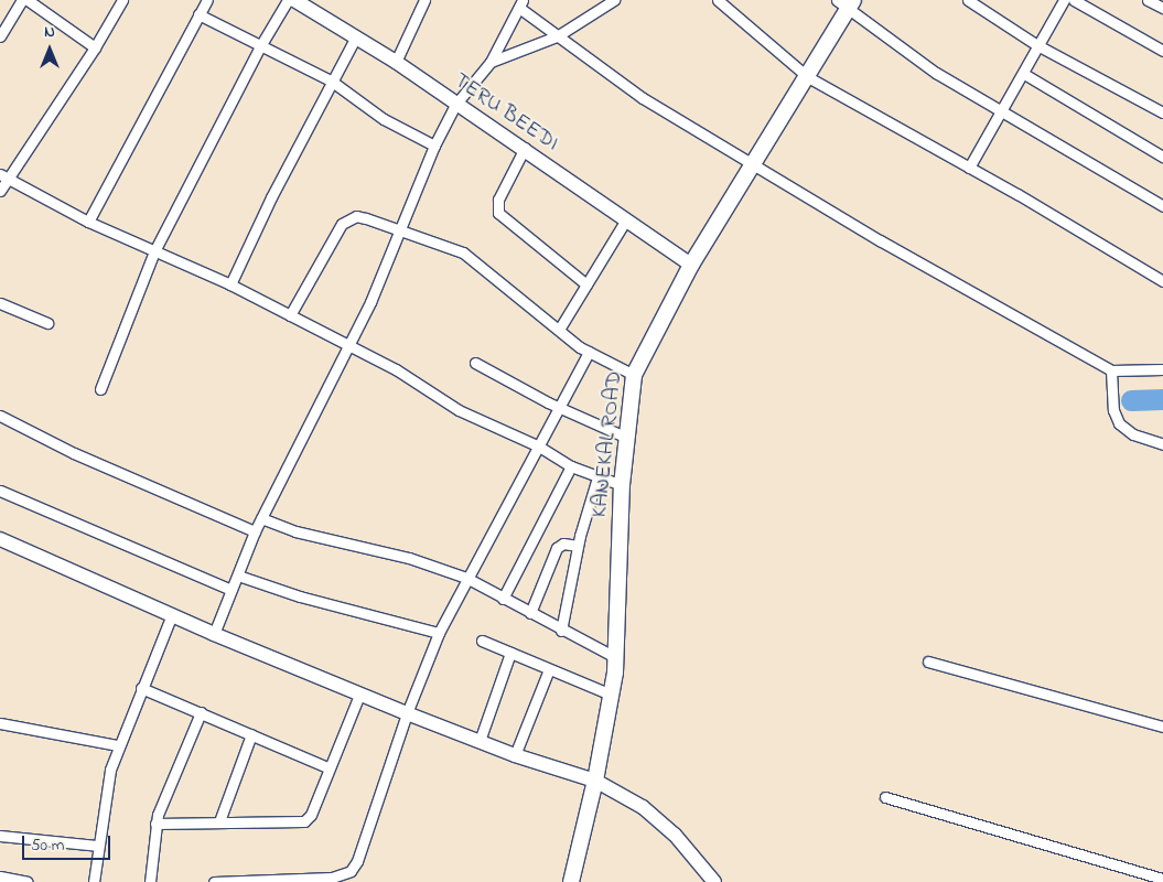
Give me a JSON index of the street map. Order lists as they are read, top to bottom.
{
  "streets": {
    "main road": ["KANEKAL ROAD"],
    "street": ["TERU BEEDI"]
  },
  "crossings": [
    ["TERU BEEDI", "KANEKAL ROAD"]
  ],
  "scale_bar": "50 m",
  "north": "top"
}
